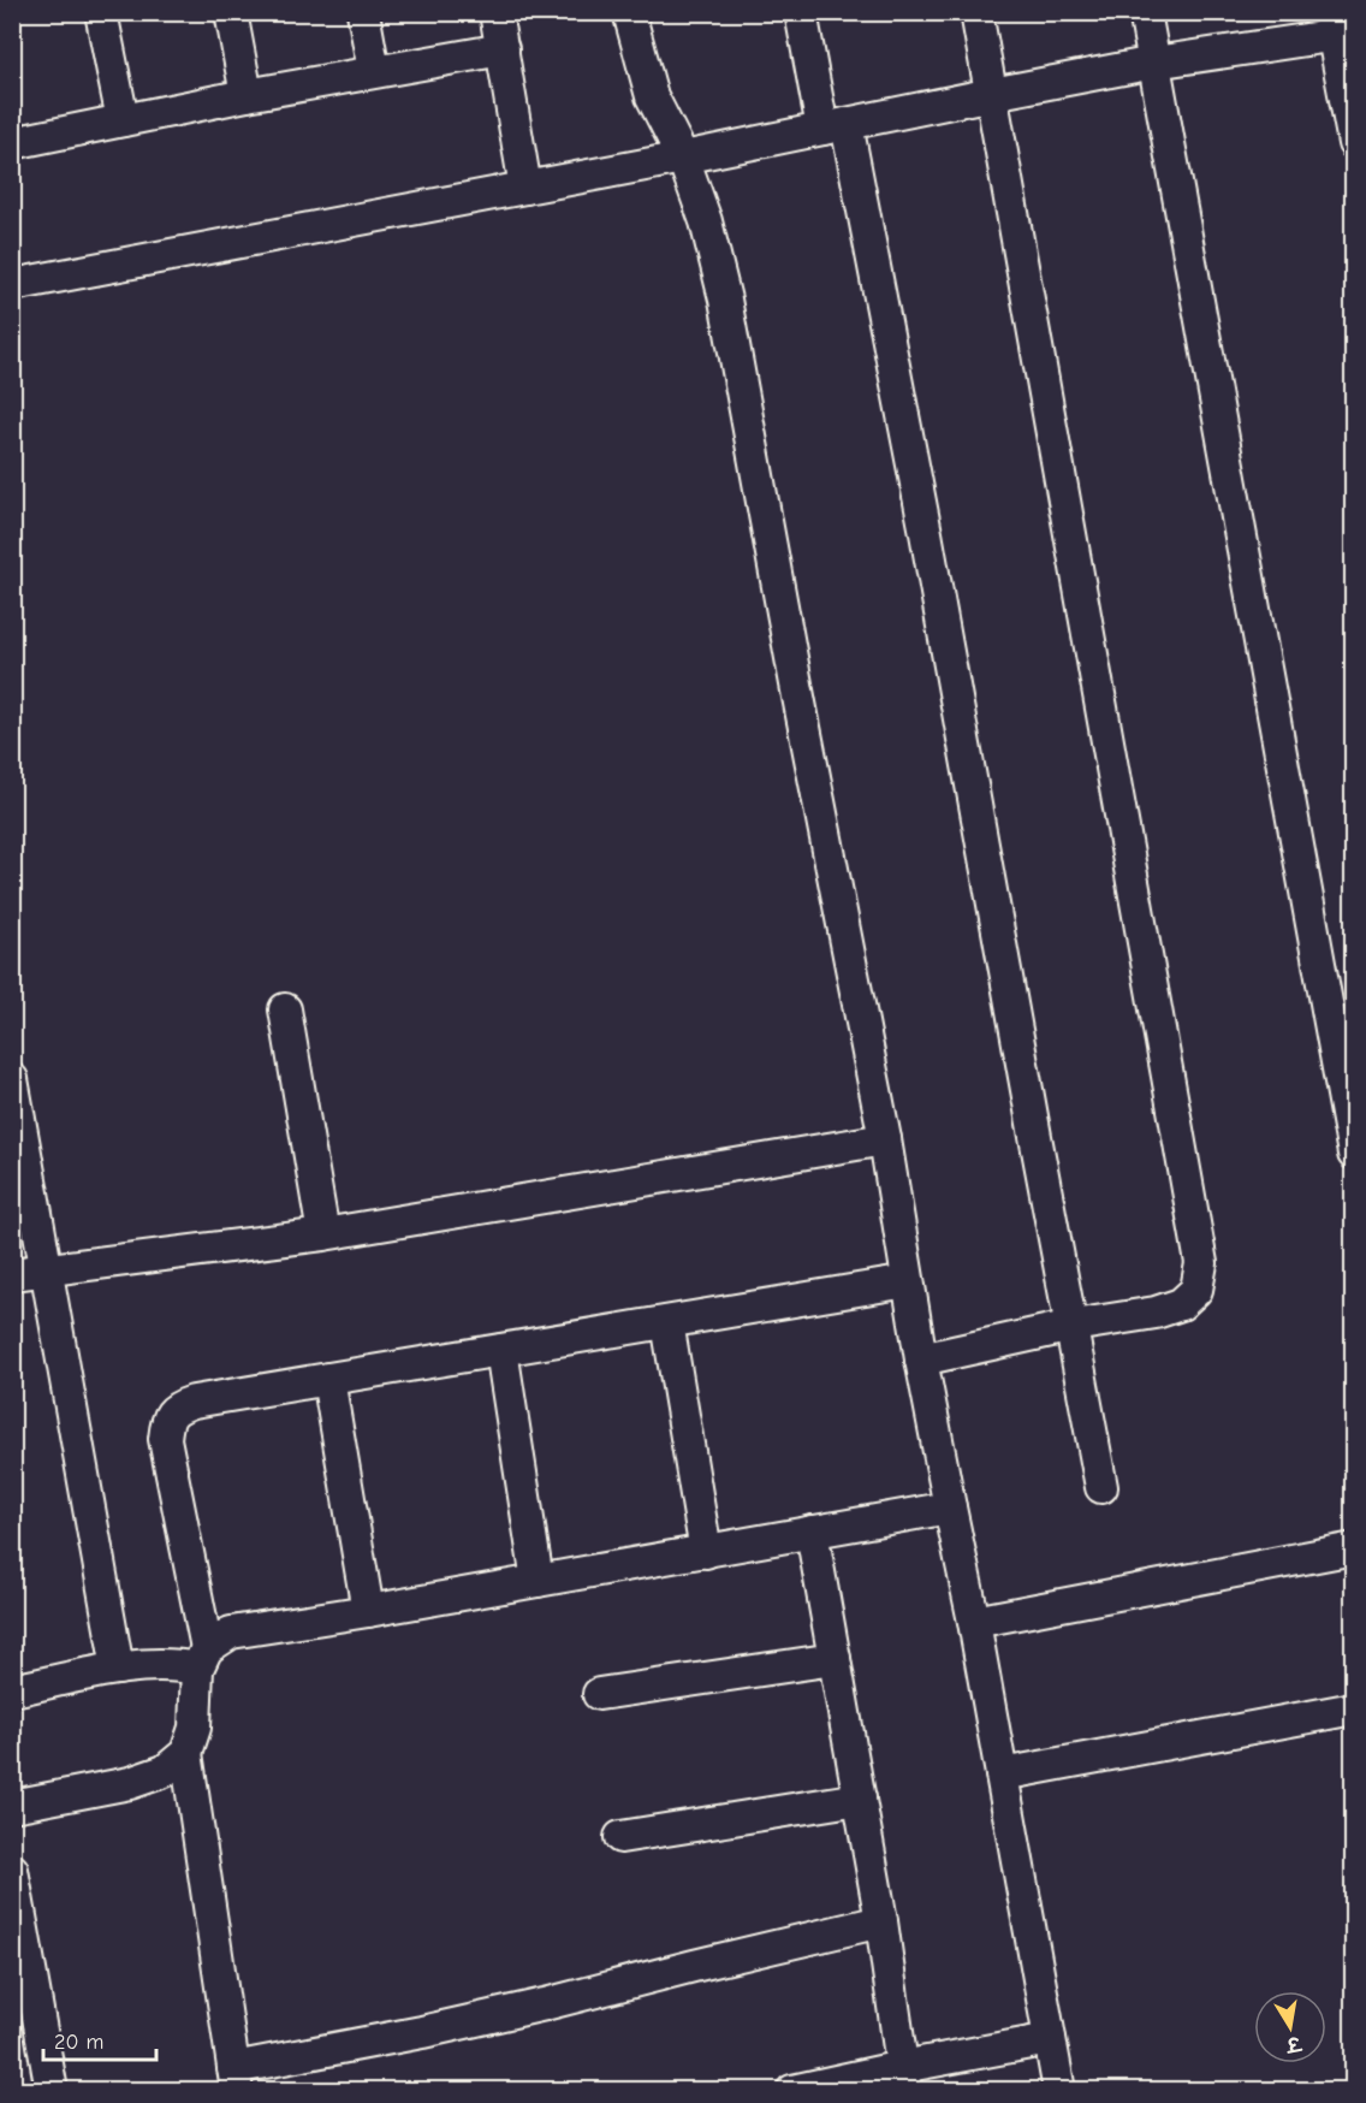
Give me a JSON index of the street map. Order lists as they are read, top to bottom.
{
  "scale_bar": "20 m",
  "north": "bottom"
}
